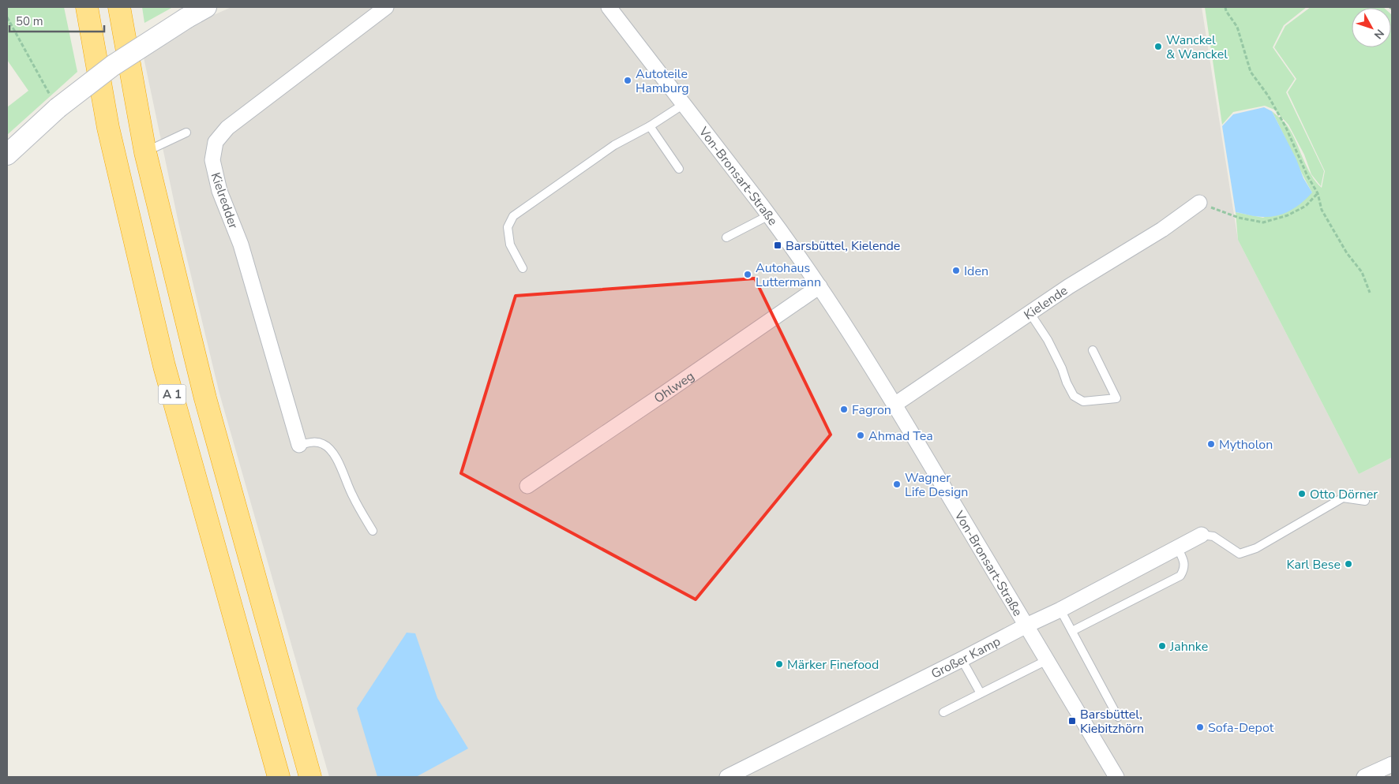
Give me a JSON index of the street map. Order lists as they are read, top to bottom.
{
  "streets": {
    "highway": ["A 1"],
    "street": [
      "Von-Bronsart-Straße",
      "Kielredder",
      "Kielende",
      "Ohlweg",
      "Großer Kamp"
    ]
  },
  "crossings": [
    ["Von-Bronsart-Straße", "Kielende"],
    ["Von-Bronsart-Straße", "Ohlweg"],
    ["Von-Bronsart-Straße", "Großer Kamp"]
  ],
  "places": {
    "other": [
      "Wanckel & Wanckel",
      "Autoteile Hamburg",
      "Iden",
      "Autohaus Luttermann",
      "Fagron",
      "Ahmad Tea",
      "Mytholon",
      "Wagner Life Design",
      "Otto Dörner",
      "Karl Bese",
      "Jahnke",
      "Märker Finefood",
      "Sofa-Depot"
    ],
    "transit": ["Barsbüttel, Kielende", "Barsbüttel, Kiebitzhörn"]
  },
  "scale_bar": "50 m",
  "north": "bottom right"
}
